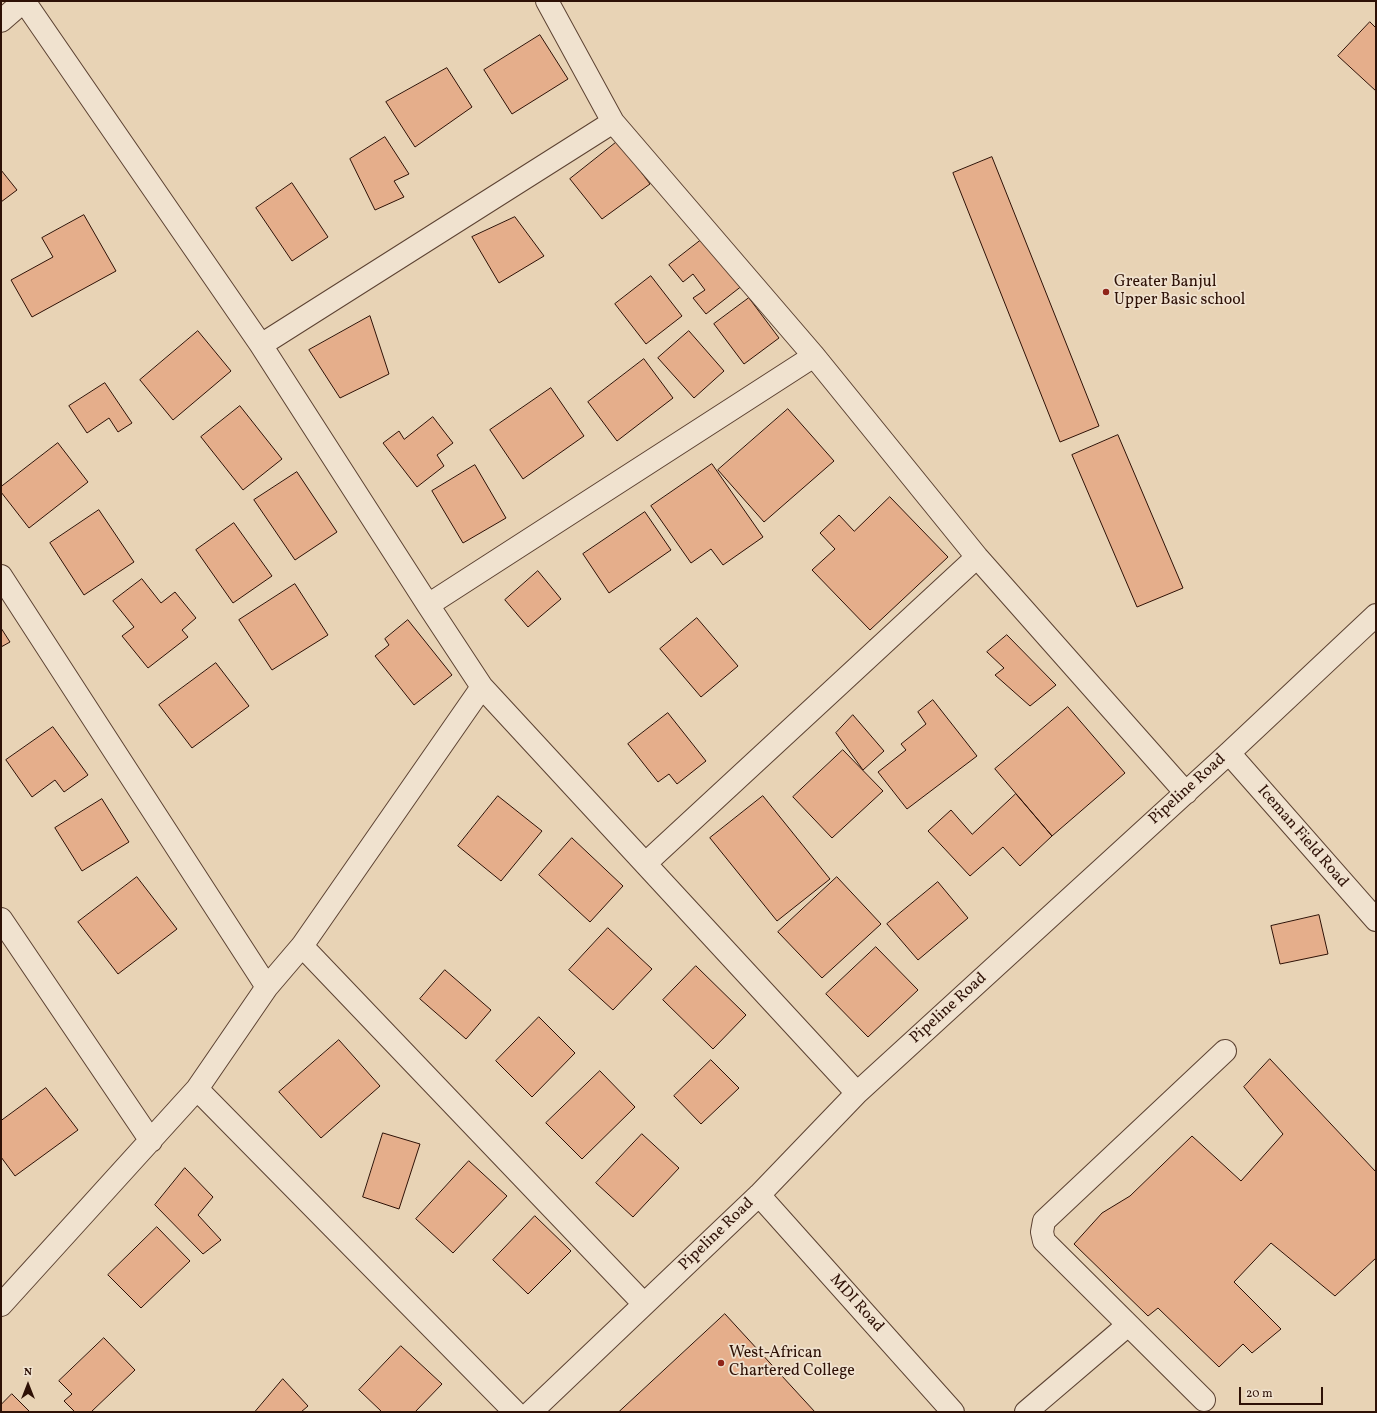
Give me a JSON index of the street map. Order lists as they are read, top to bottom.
{
  "streets": {
    "street": ["Pipeline Road", "Iceman Field Road", "MDI Road"]
  },
  "crossings": [
    ["Pipeline Road", "Iceman Field Road"],
    ["Pipeline Road", "MDI Road"]
  ],
  "places": ["Greater Banjul Upper Basic school", "West-African Chartered College"],
  "scale_bar": "20 m",
  "north": "top"
}
